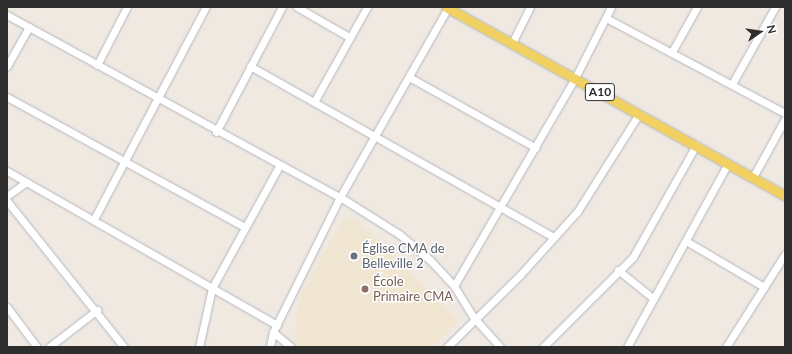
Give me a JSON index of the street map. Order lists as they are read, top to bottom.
{
  "streets": {
    "main road": ["A10"]
  },
  "places": ["Église CMA de Belleville 2", "École Primaire CMA"],
  "north": "right"
}
